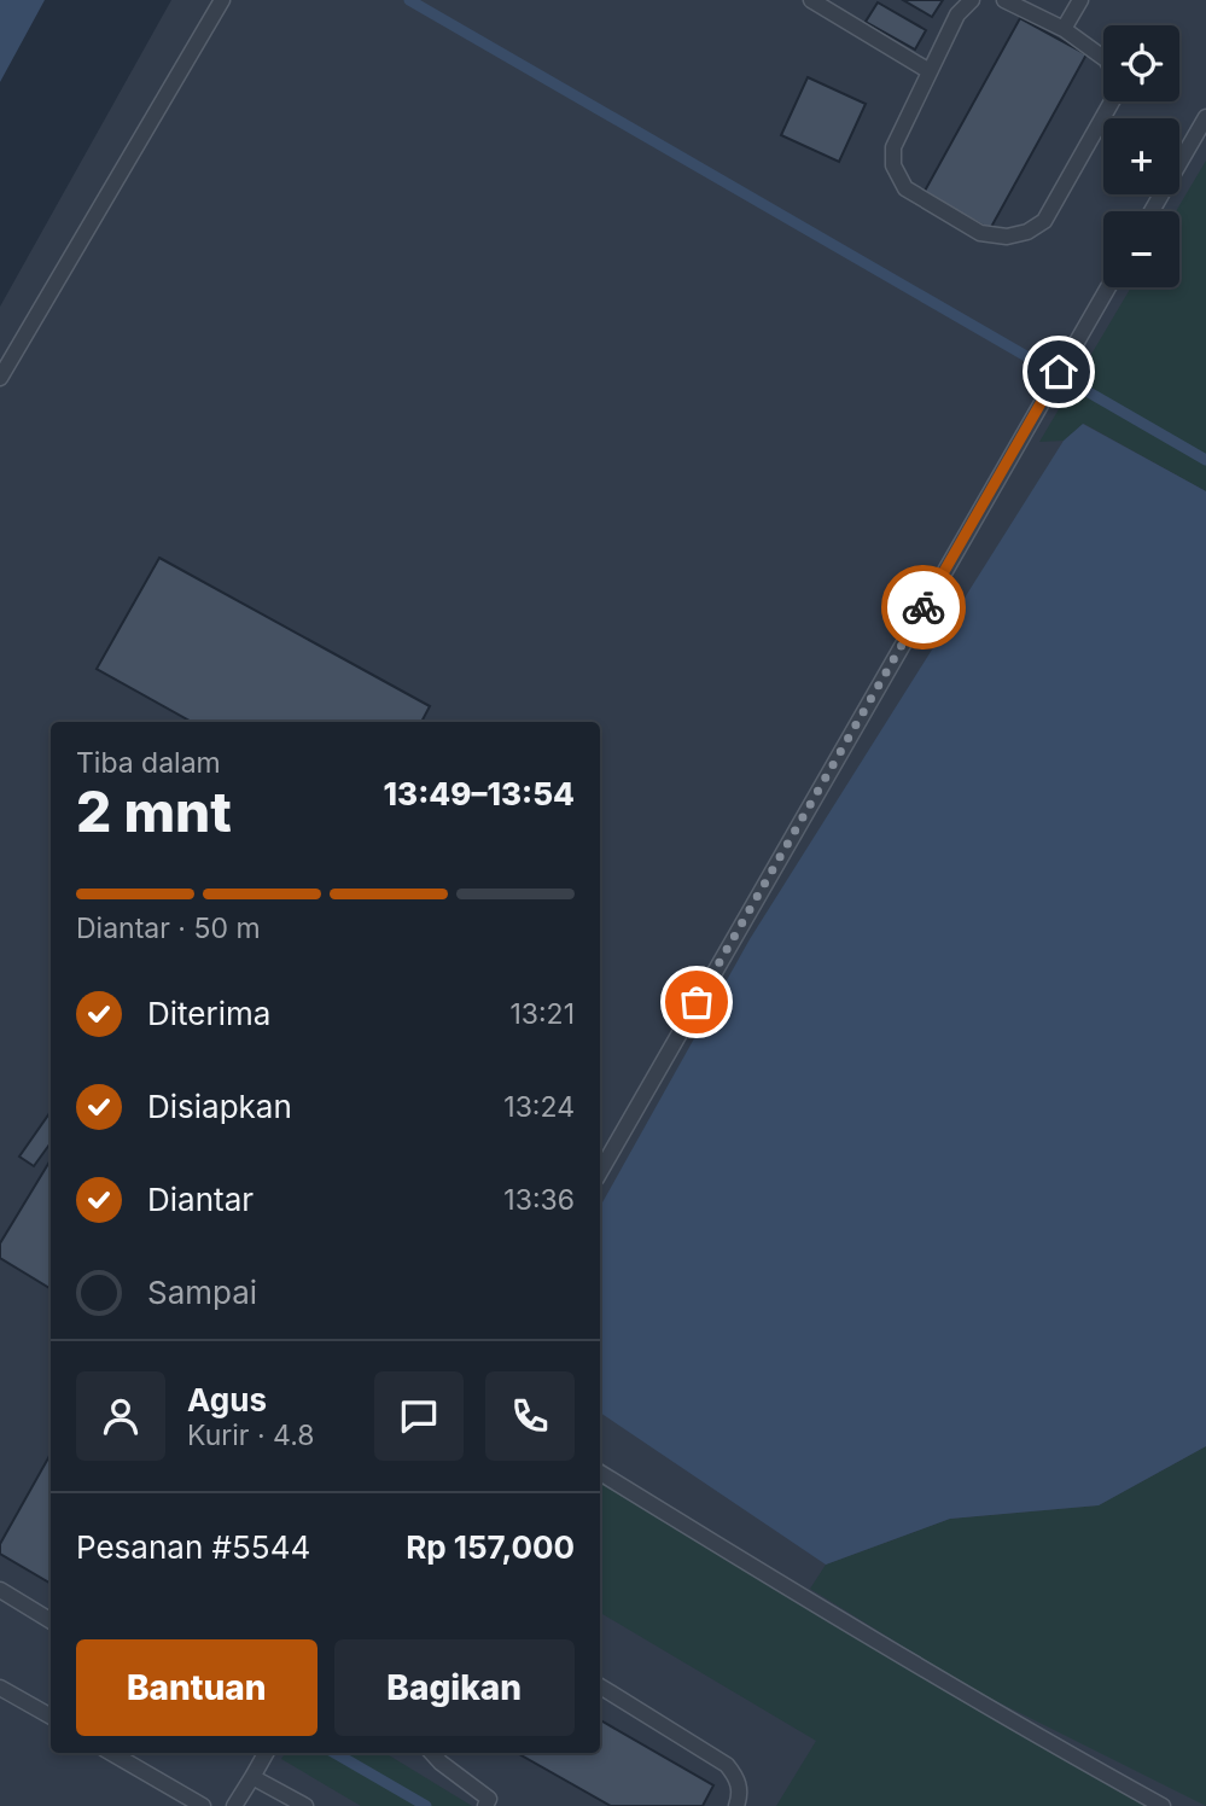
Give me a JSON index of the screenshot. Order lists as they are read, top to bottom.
{
  "page": {
    "map_buttons": ["+", "−"],
    "heading": ["2 mnt", "Tiba dalam", "13:49–13:54"],
    "panel": [
      "Agus",
      "Kurir · 4.8",
      "Pesanan #5544",
      "Rp 157,000"
    ],
    "bar": "Diantar · 50 m",
    "list": [
      ["Diterima", "13:21"],
      ["Disiapkan", "13:24"],
      ["Diantar", "13:36"],
      "Sampai"
    ],
    "buttons": ["Bantuan", "Bagikan"]
  }
}
